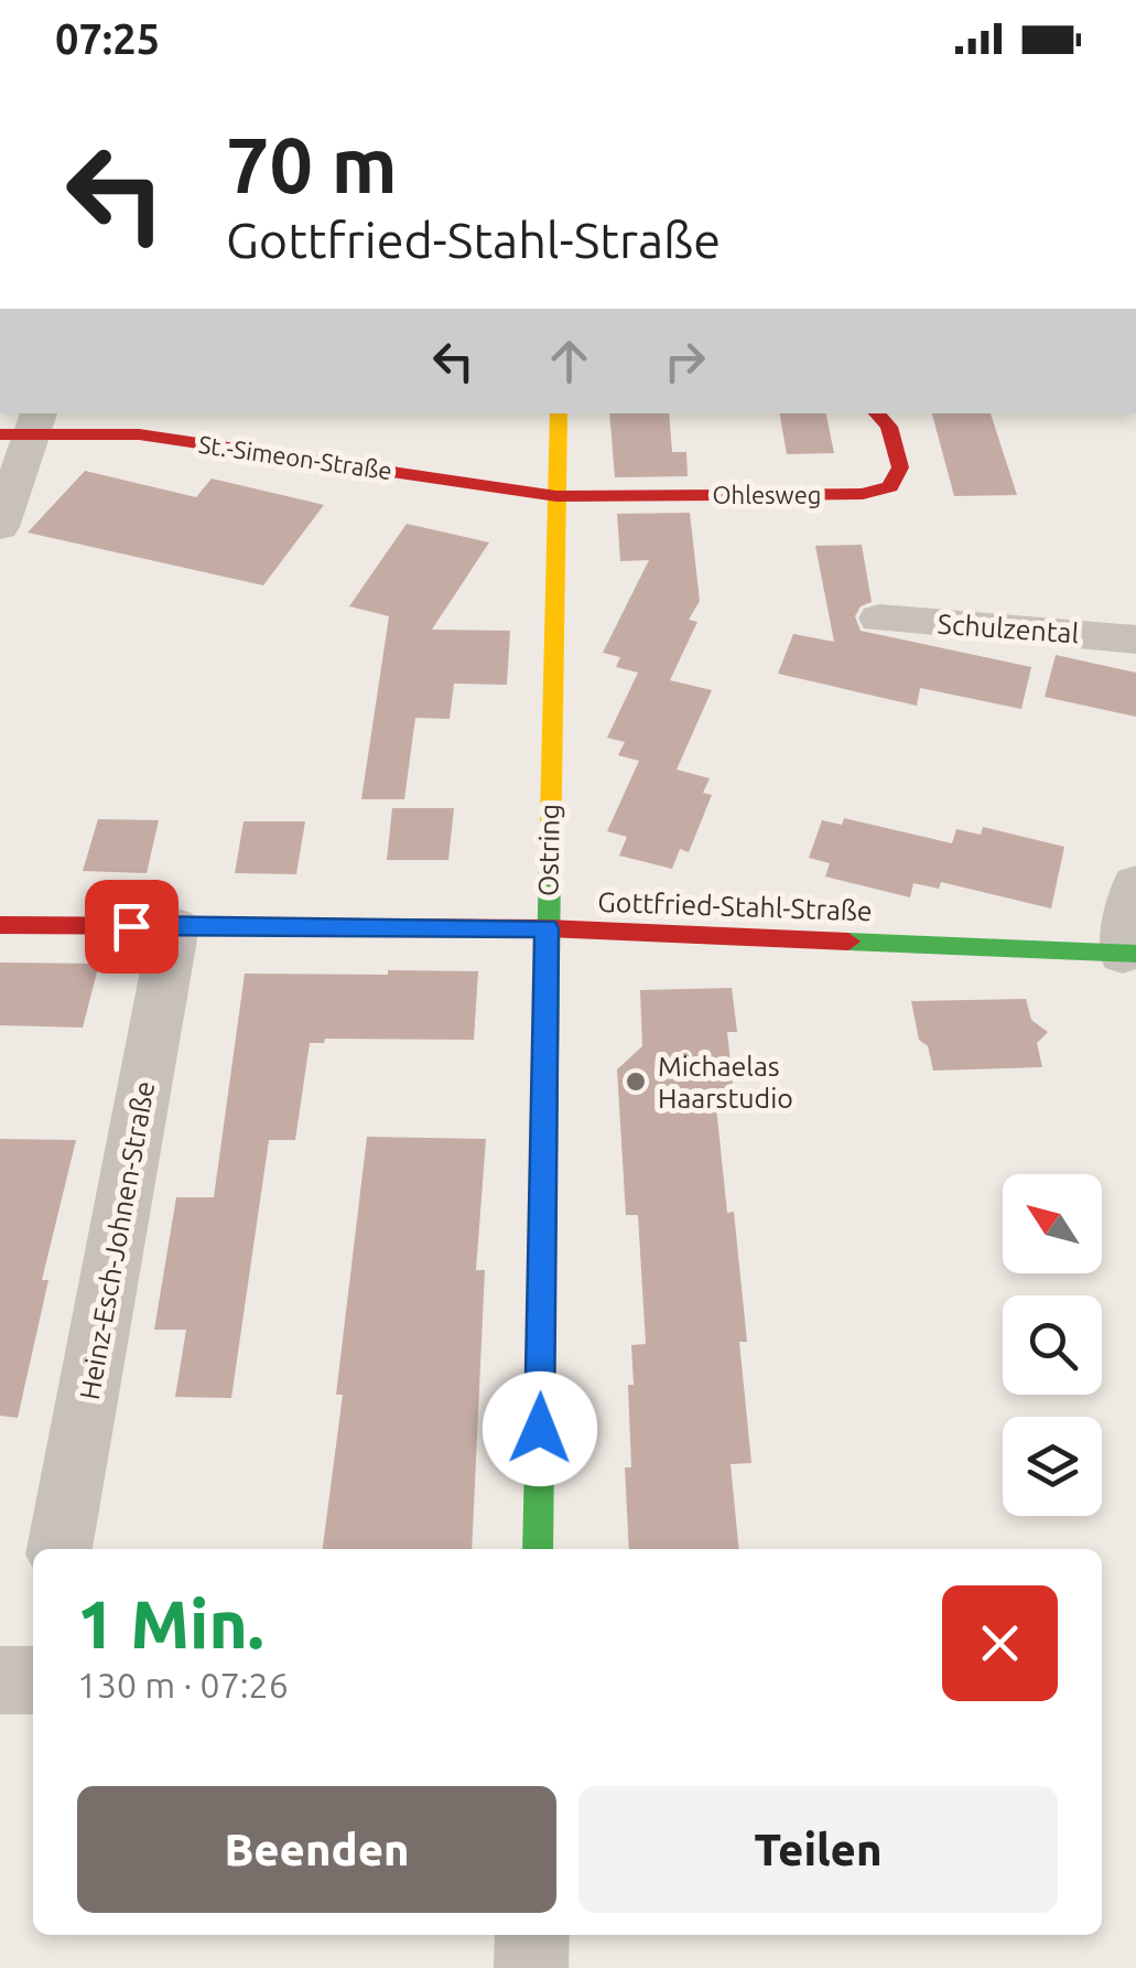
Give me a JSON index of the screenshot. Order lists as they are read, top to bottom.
{
  "streets": {
    "street": [
      "St.-Simeon-Straße",
      "Ohlesweg",
      "Schulzental",
      "Ostring",
      "Gottfried-Stahl-Straße",
      "Heinz-Esch-Johnen-Straße"
    ]
  },
  "crossings": [
    ["St.-Simeon-Straße", "Ohlesweg"],
    ["St.-Simeon-Straße", "Ostring"],
    ["Ohlesweg", "Ostring"],
    ["Ostring", "Gottfried-Stahl-Straße"],
    ["Gottfried-Stahl-Straße", "Heinz-Esch-Johnen-Straße"]
  ],
  "places": ["Michaelas Haarstudio"],
  "north": "top left",
  "page": {
    "status": "07:25",
    "turn": ["70 m", "Gottfried-Stahl-Straße"],
    "heading": ["1 Min.", "130 m · 07:26"],
    "buttons": ["Beenden", "Teilen"]
  }
}
